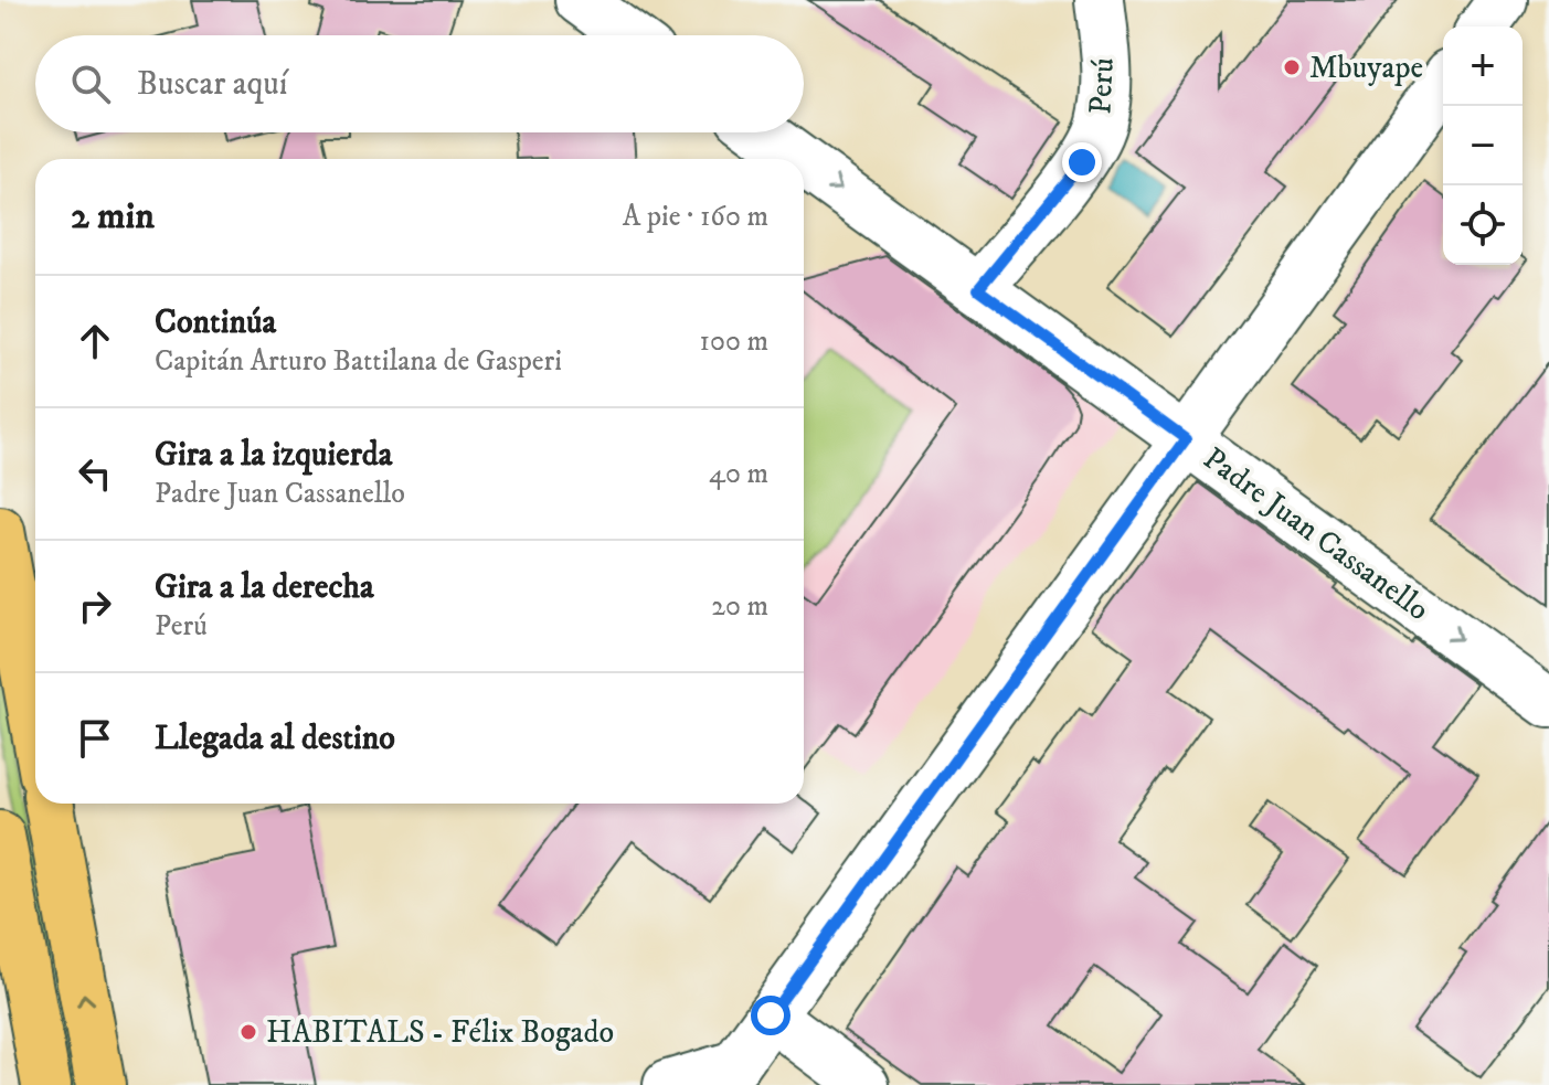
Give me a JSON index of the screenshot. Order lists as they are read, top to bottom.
{
  "streets": {
    "street": ["Perú", "Padre Juan Cassanello"]
  },
  "crossings": [
    ["Perú", "Padre Juan Cassanello"]
  ],
  "one_way": ["Padre Juan Cassanello"],
  "places": ["Mbuyape", "HABITALS - Félix Bogado"],
  "page": {
    "map_buttons": ["+", "−"],
    "search": "Buscar aquí",
    "heading": ["2 min", "A pie · 160 m"],
    "list": [
      ["Continúa", "Capitán Arturo Battilana de Gasperi", "100 m"],
      ["Gira a la izquierda", "Padre Juan Cassanello", "40 m"],
      ["Gira a la derecha", "Perú", "20 m"],
      "Llegada al destino"
    ]
  }
}
